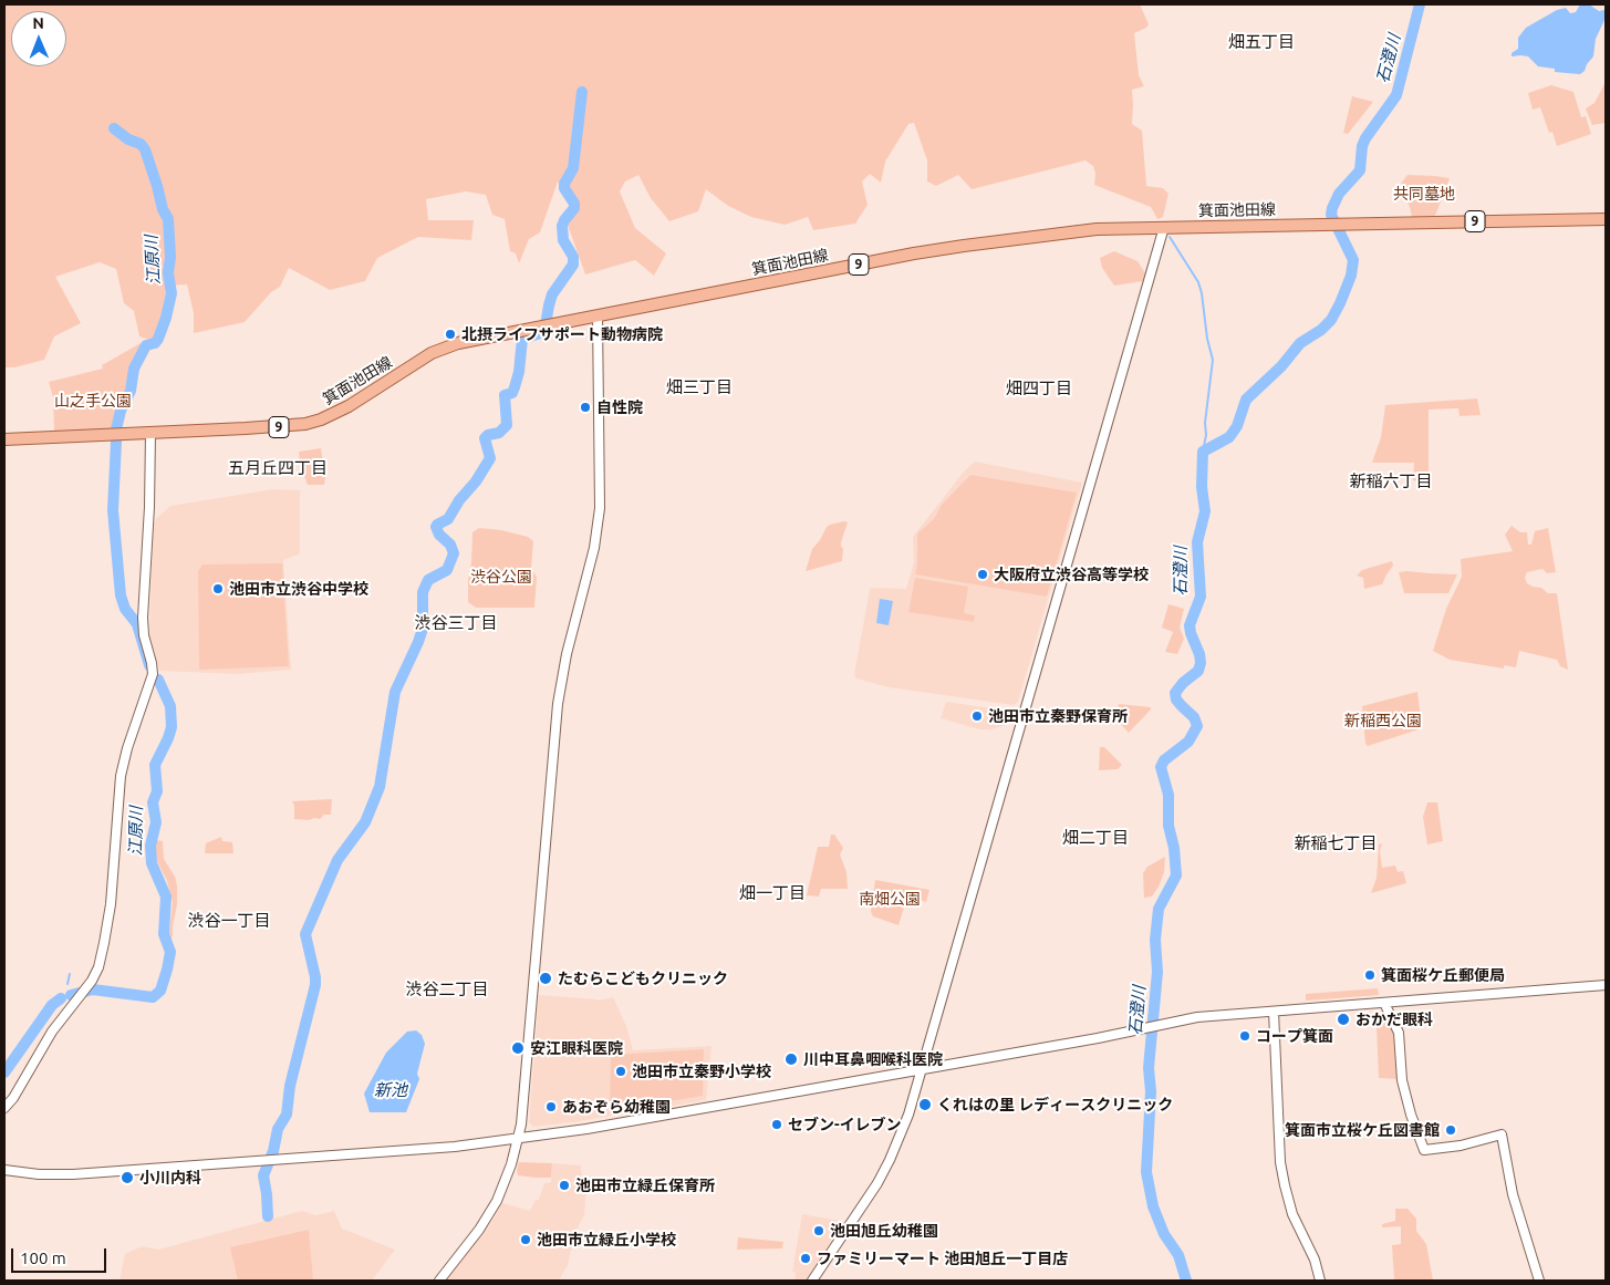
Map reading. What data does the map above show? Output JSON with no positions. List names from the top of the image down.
{
  "streets": {
    "main road": ["箕面池田線", "9"]
  },
  "districts": [
    "畑五丁目",
    "畑三丁目",
    "畑四丁目",
    "五月丘四丁目",
    "新稲六丁目",
    "渋谷三丁目",
    "畑二丁目",
    "新稲七丁目",
    "畑一丁目",
    "渋谷一丁目",
    "渋谷二丁目"
  ],
  "water": ["石澄川", "江原川", "新池"],
  "parks": [
    "共同墓地",
    "山之手公園",
    "渋谷公園",
    "新稲西公園",
    "南畑公園"
  ],
  "places": [
    "北摂ライフサポート動物病院",
    "自性院",
    "大阪府立渋谷高等学校",
    "池田市立渋谷中学校",
    "池田市立秦野保育所",
    "箕面桜ケ丘郵便局",
    "たむらこどもクリニック",
    "おかだ眼科",
    "コープ箕面",
    "安江眼科医院",
    "川中耳鼻咽喉科医院",
    "池田市立秦野小学校",
    "くれはの里 レディースクリニック",
    "あおぞら幼稚園",
    "セブン-イレブン",
    "箕面市立桜ケ丘図書館",
    "小川内科",
    "池田市立緑丘保育所",
    "池田旭丘幼稚園",
    "池田市立緑丘小学校",
    "ファミリーマート 池田旭丘一丁目店"
  ],
  "scale_bar": "100 m",
  "north": "top"
}
